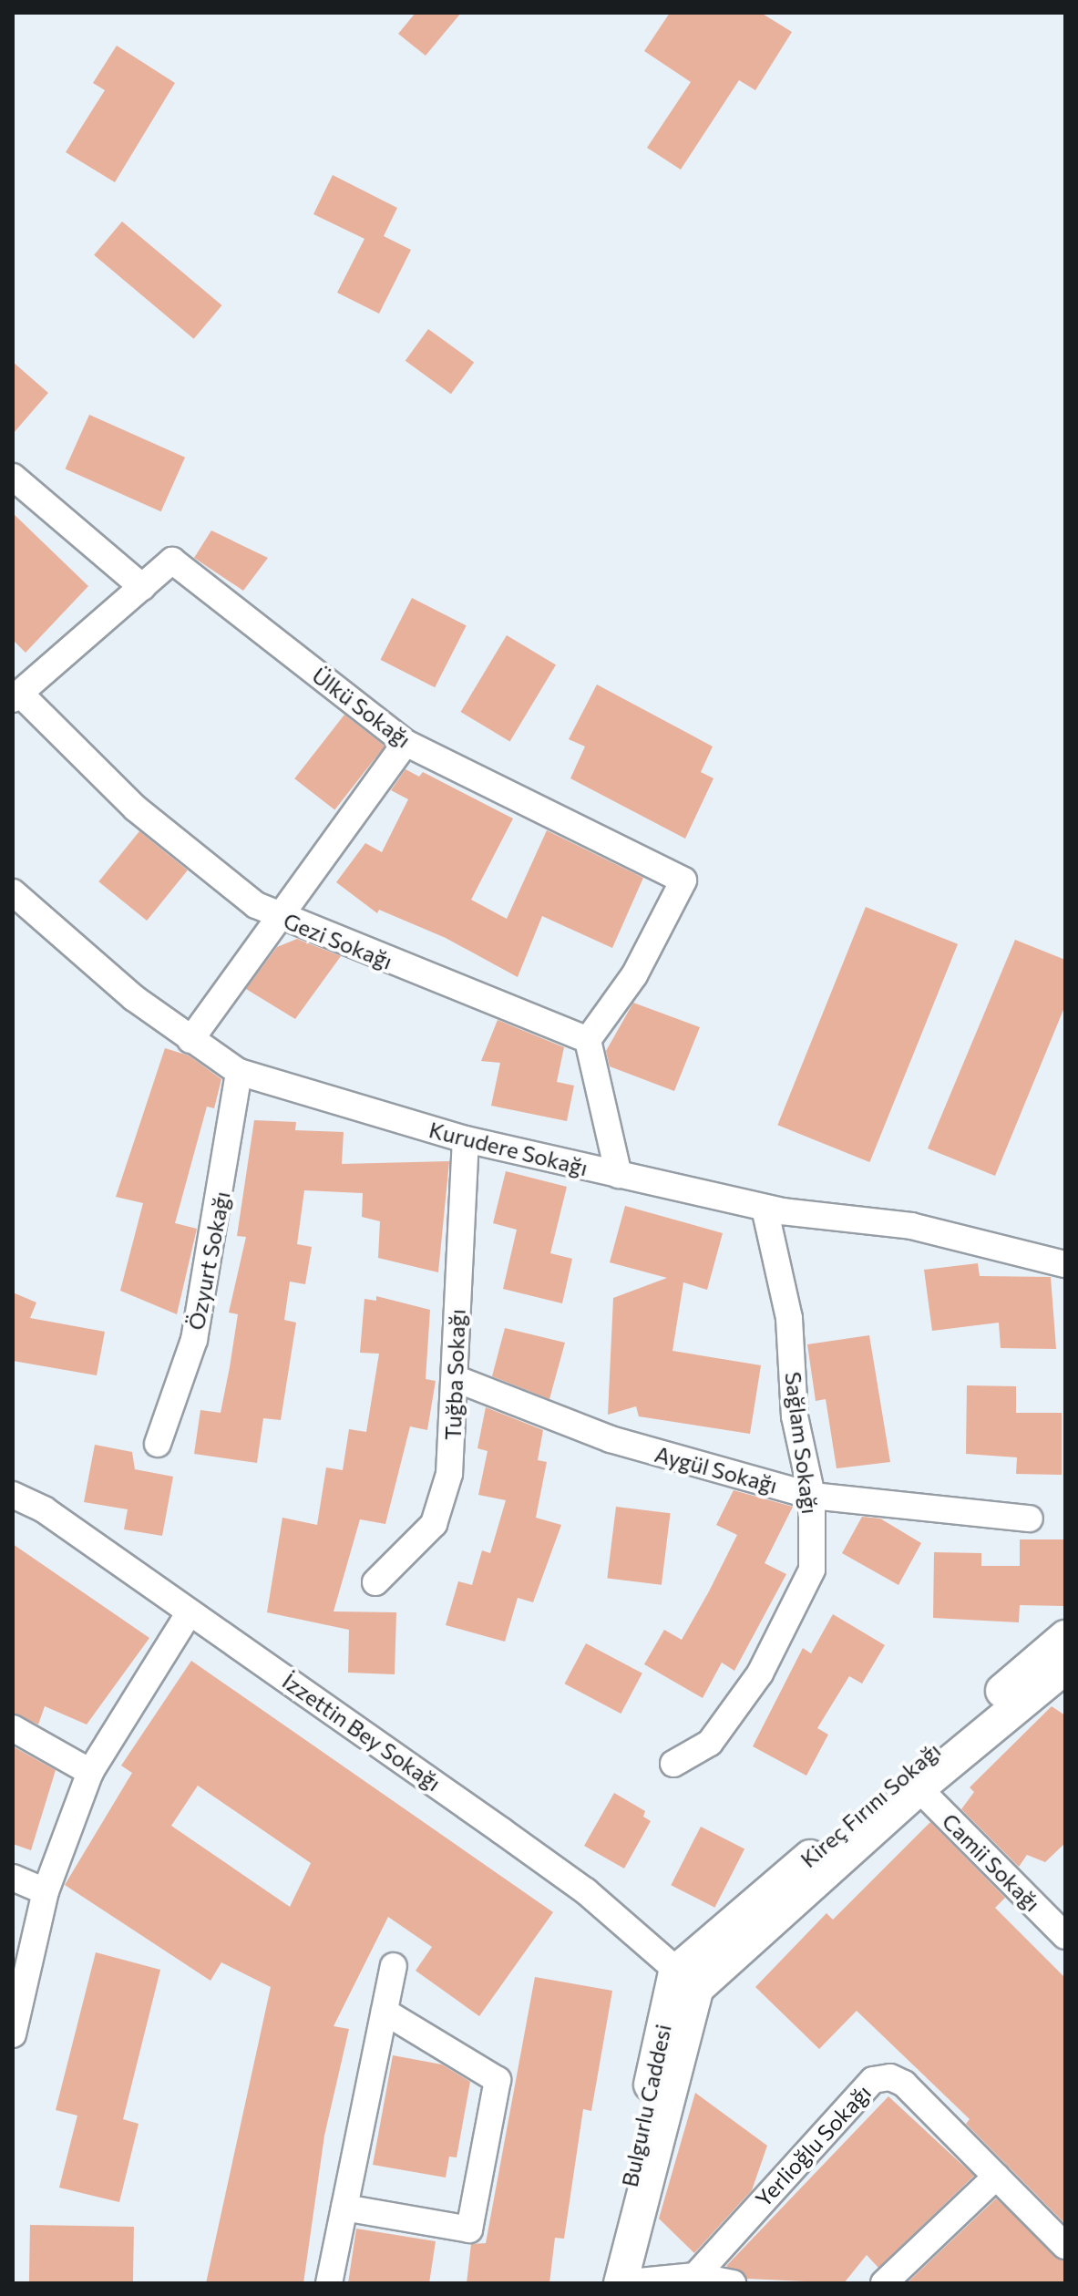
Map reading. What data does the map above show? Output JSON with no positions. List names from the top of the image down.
{
  "streets": {
    "main road": ["Kireç Fırını Sokağı", "Bulgurlu Caddesi"],
    "street": [
      "Ülkü Sokağı",
      "Gezi Sokağı",
      "Kurudere Sokağı",
      "Özyurt Sokağı",
      "Tuğba Sokağı",
      "Sağlam Sokağı",
      "Aygül Sokağı",
      "İzzettin Bey Sokağı",
      "Camii Sokağı",
      "Yerlioğlu Sokağı"
    ]
  },
  "crossings": [
    ["Ülkü Sokağı", "Gezi Sokağı"],
    ["Kurudere Sokağı", "Özyurt Sokağı"],
    ["Kurudere Sokağı", "Tuğba Sokağı"],
    ["Kurudere Sokağı", "Sağlam Sokağı"],
    ["Tuğba Sokağı", "Aygül Sokağı"],
    ["Sağlam Sokağı", "Aygül Sokağı"],
    ["İzzettin Bey Sokağı", "Kireç Fırını Sokağı"],
    ["İzzettin Bey Sokağı", "Bulgurlu Caddesi"],
    ["Kireç Fırını Sokağı", "Camii Sokağı"],
    ["Kireç Fırını Sokağı", "Bulgurlu Caddesi"]
  ]
}
